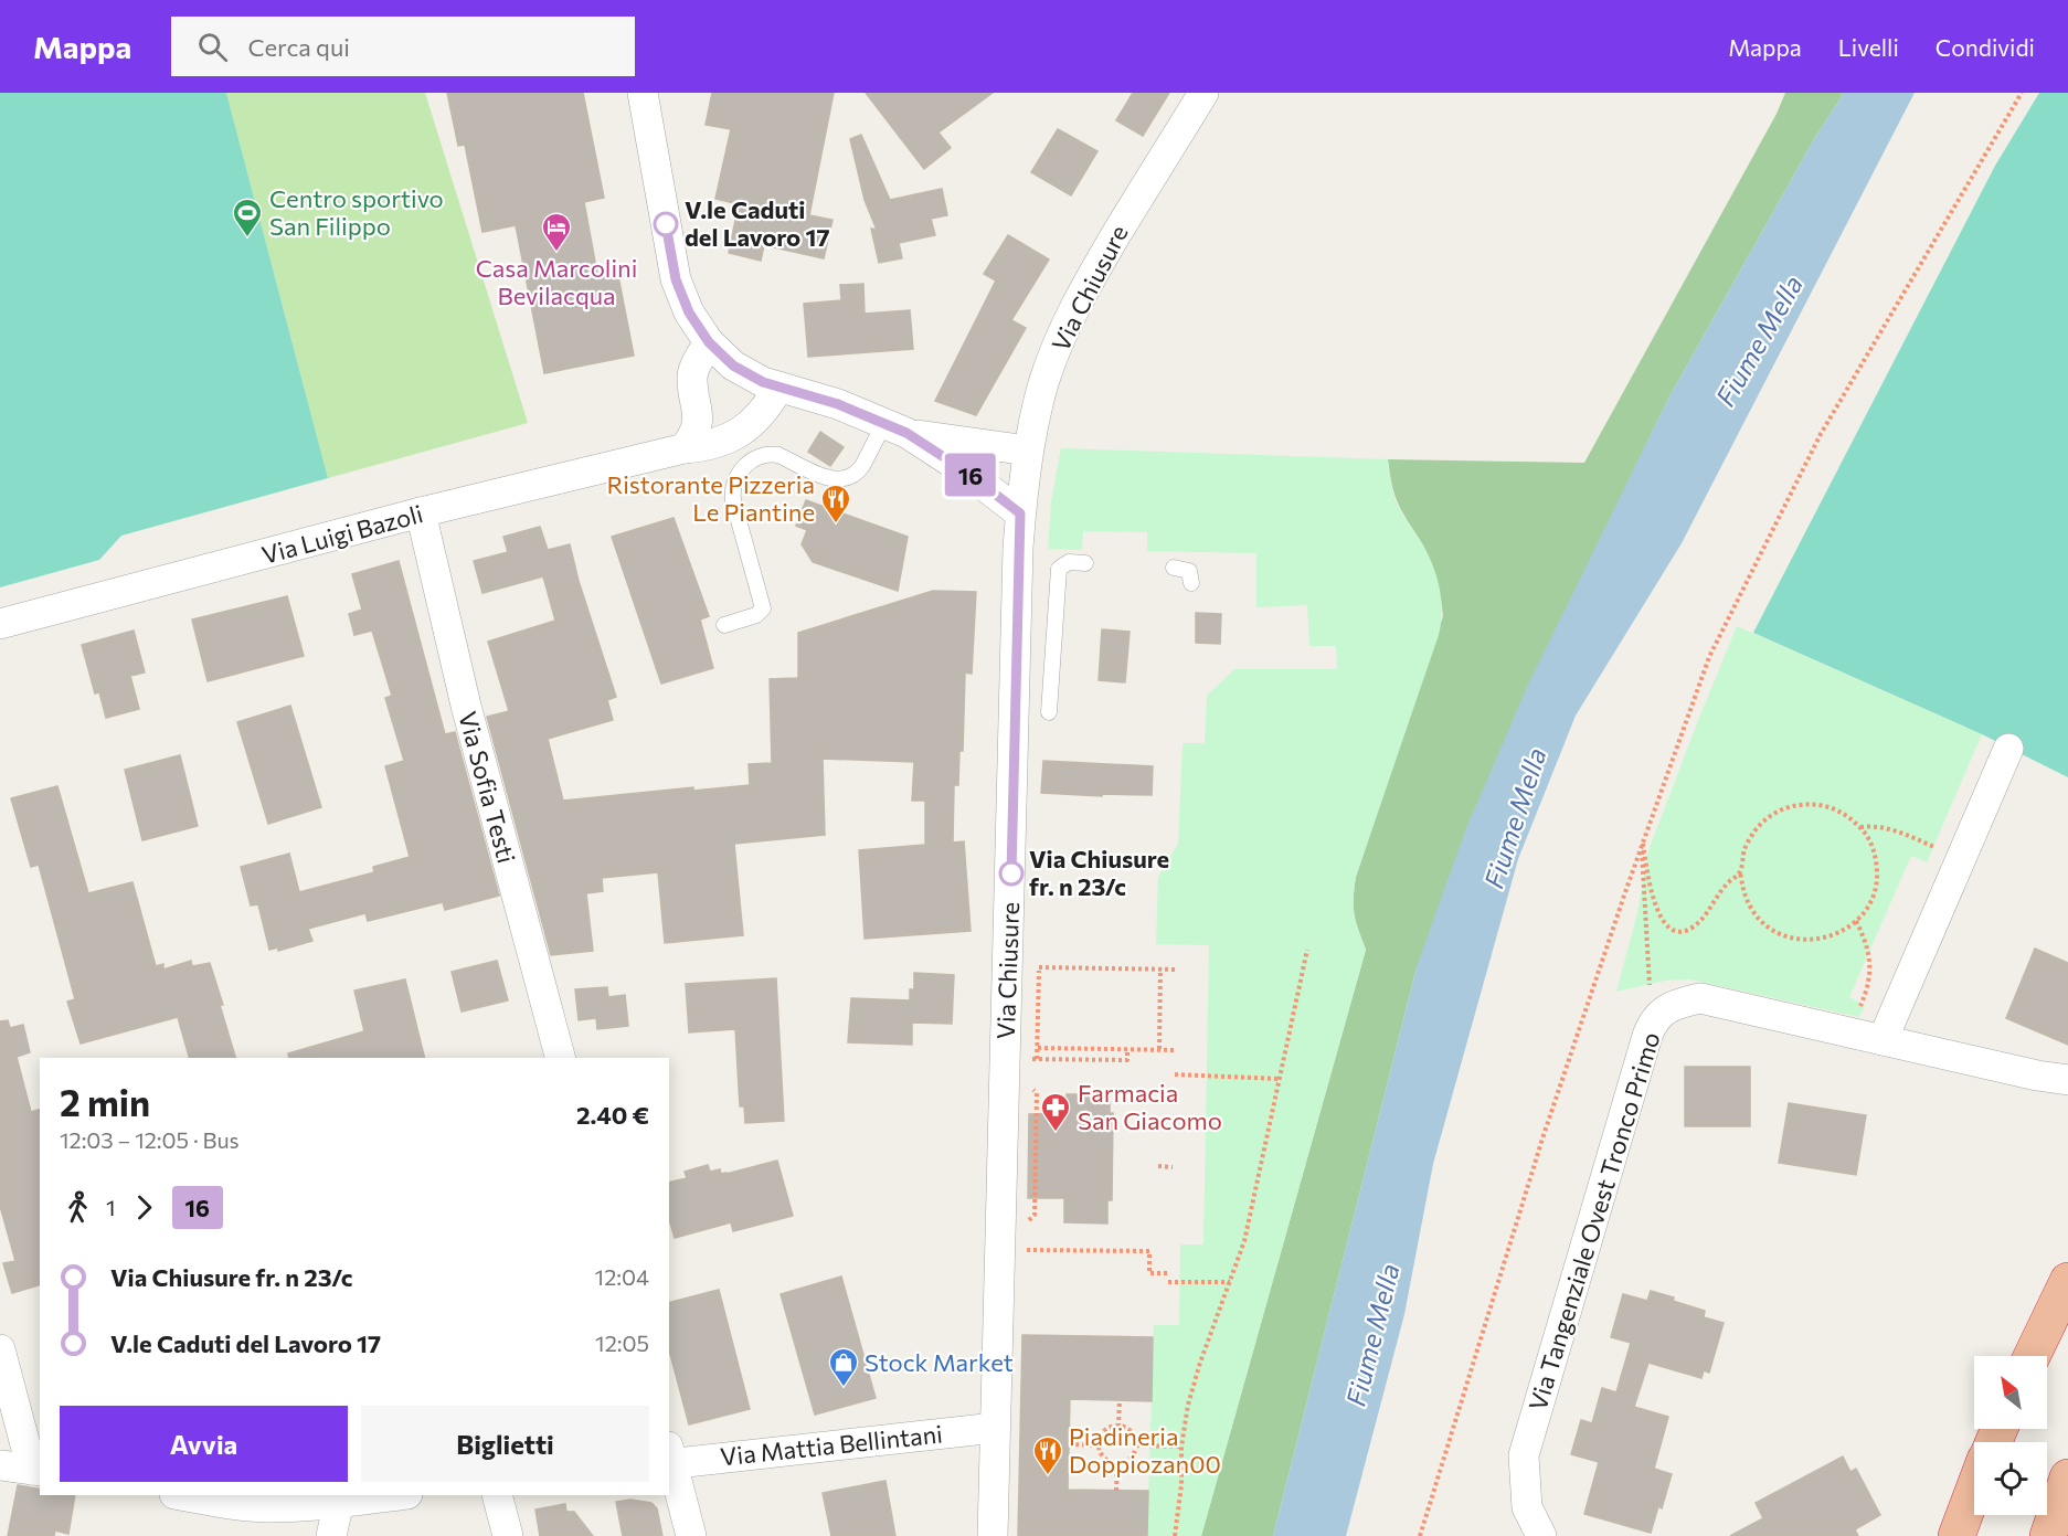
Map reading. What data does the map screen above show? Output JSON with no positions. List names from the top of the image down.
{
  "streets": {
    "street": [
      "Via Chiusure",
      "Via Luigi Bazoli",
      "Via Sofia Testi",
      "Via Tangenziale Ovest Tronco Primo",
      "Via Mattia Bellintani"
    ]
  },
  "crossings": [
    ["Via Chiusure", "Via Mattia Bellintani"],
    ["Via Luigi Bazoli", "Via Sofia Testi"]
  ],
  "water": ["Fiume Mella"],
  "places": {
    "other": ["V.le Caduti del Lavoro 17", "Via Chiusure fr. n 23/c"],
    "sports": ["Centro sportivo San Filippo"],
    "hotel": ["Casa Marcolini Bevilacqua"],
    "restaurant": ["Ristorante Pizzeria Le Piantine", "Piadineria Doppiozan00"],
    "pharmacy": ["Farmacia San Giacomo"],
    "shop": ["Stock Market"]
  },
  "lines": ["bus line 16"],
  "north": "top left",
  "page": {
    "header": "Mappa",
    "search": "Cerca qui",
    "nav": ["Mappa", "Livelli", "Condividi"],
    "on_map": "16",
    "heading": ["2 min", "12:03 – 12:05 · Bus", "2.40 €"],
    "legs": ["1", "16"],
    "list": [
      {
        "name": "Via Chiusure fr. n 23/c",
        "value": "12:04"
      },
      {
        "name": "V.le Caduti del Lavoro 17",
        "value": "12:05"
      }
    ],
    "buttons": ["Avvia", "Biglietti"]
  }
}
